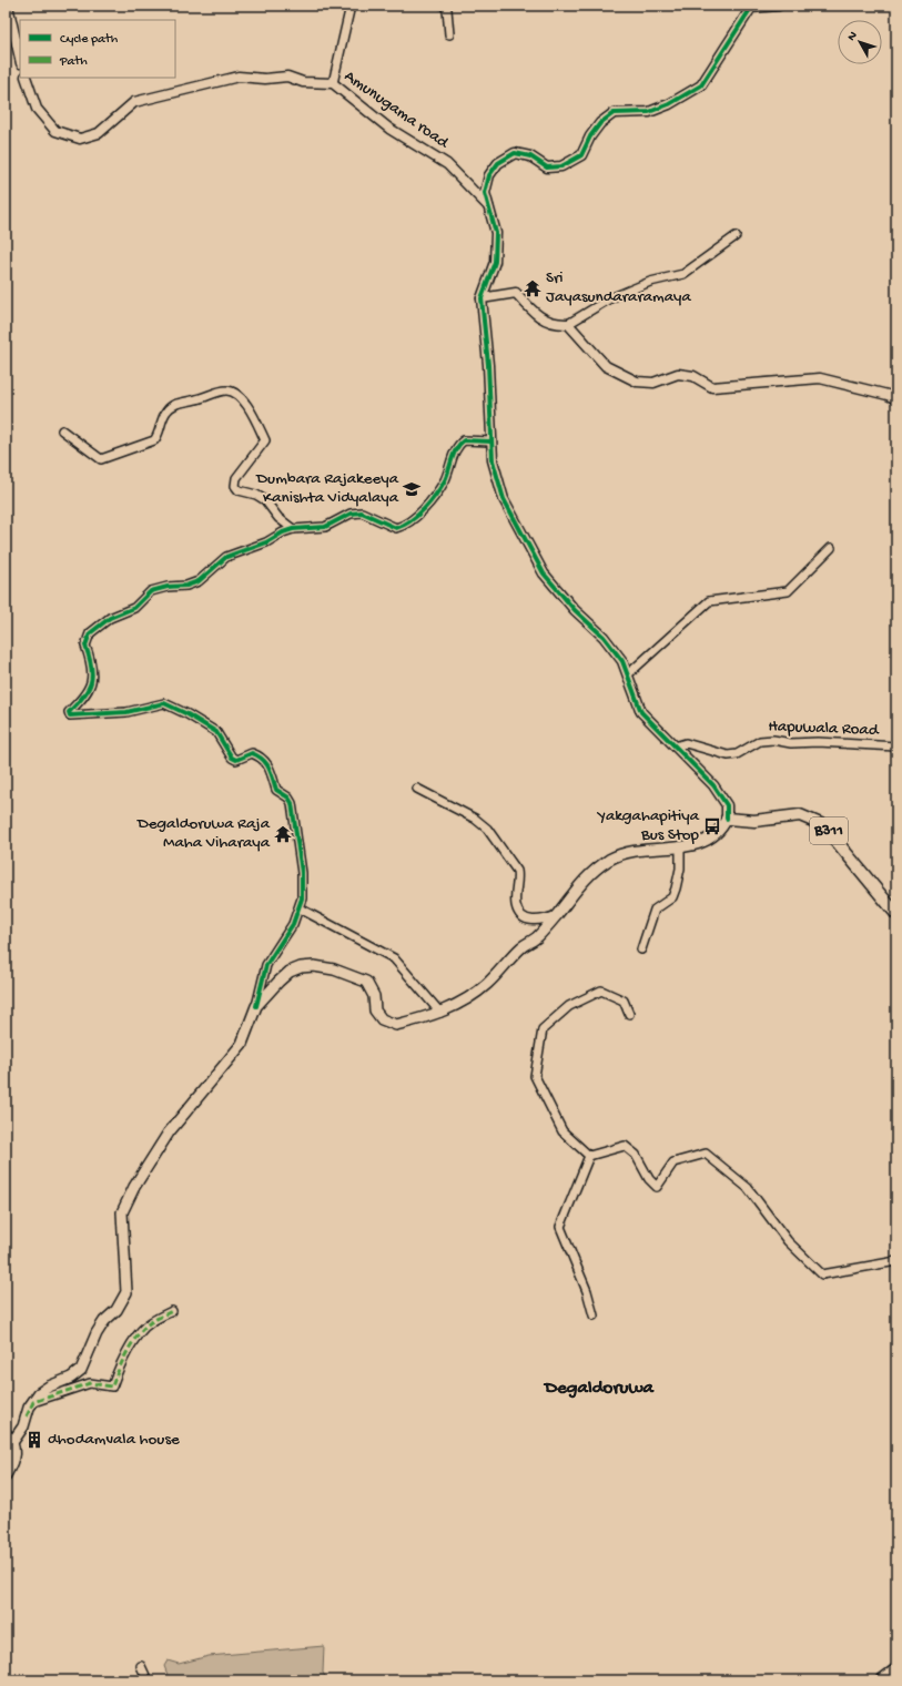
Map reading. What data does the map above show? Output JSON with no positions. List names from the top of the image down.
{
  "streets": {
    "main road": ["B311"],
    "street": ["Amunugama road", "Hapuwala Road"]
  },
  "districts": ["Degaldoruwa"],
  "places": {
    "temple": ["Sri Jayasundararamaya", "Degaldoruwa Raja Maha Viharaya"],
    "school or university": ["Dumbara Rajakeeya Kanishta Vidyalaya"],
    "bus stop": ["Yakgahapitiya Bus Stop"],
    "building": ["dhodamvala house"]
  },
  "legend": ["Cycle path", "Path"],
  "north": "top left"
}
